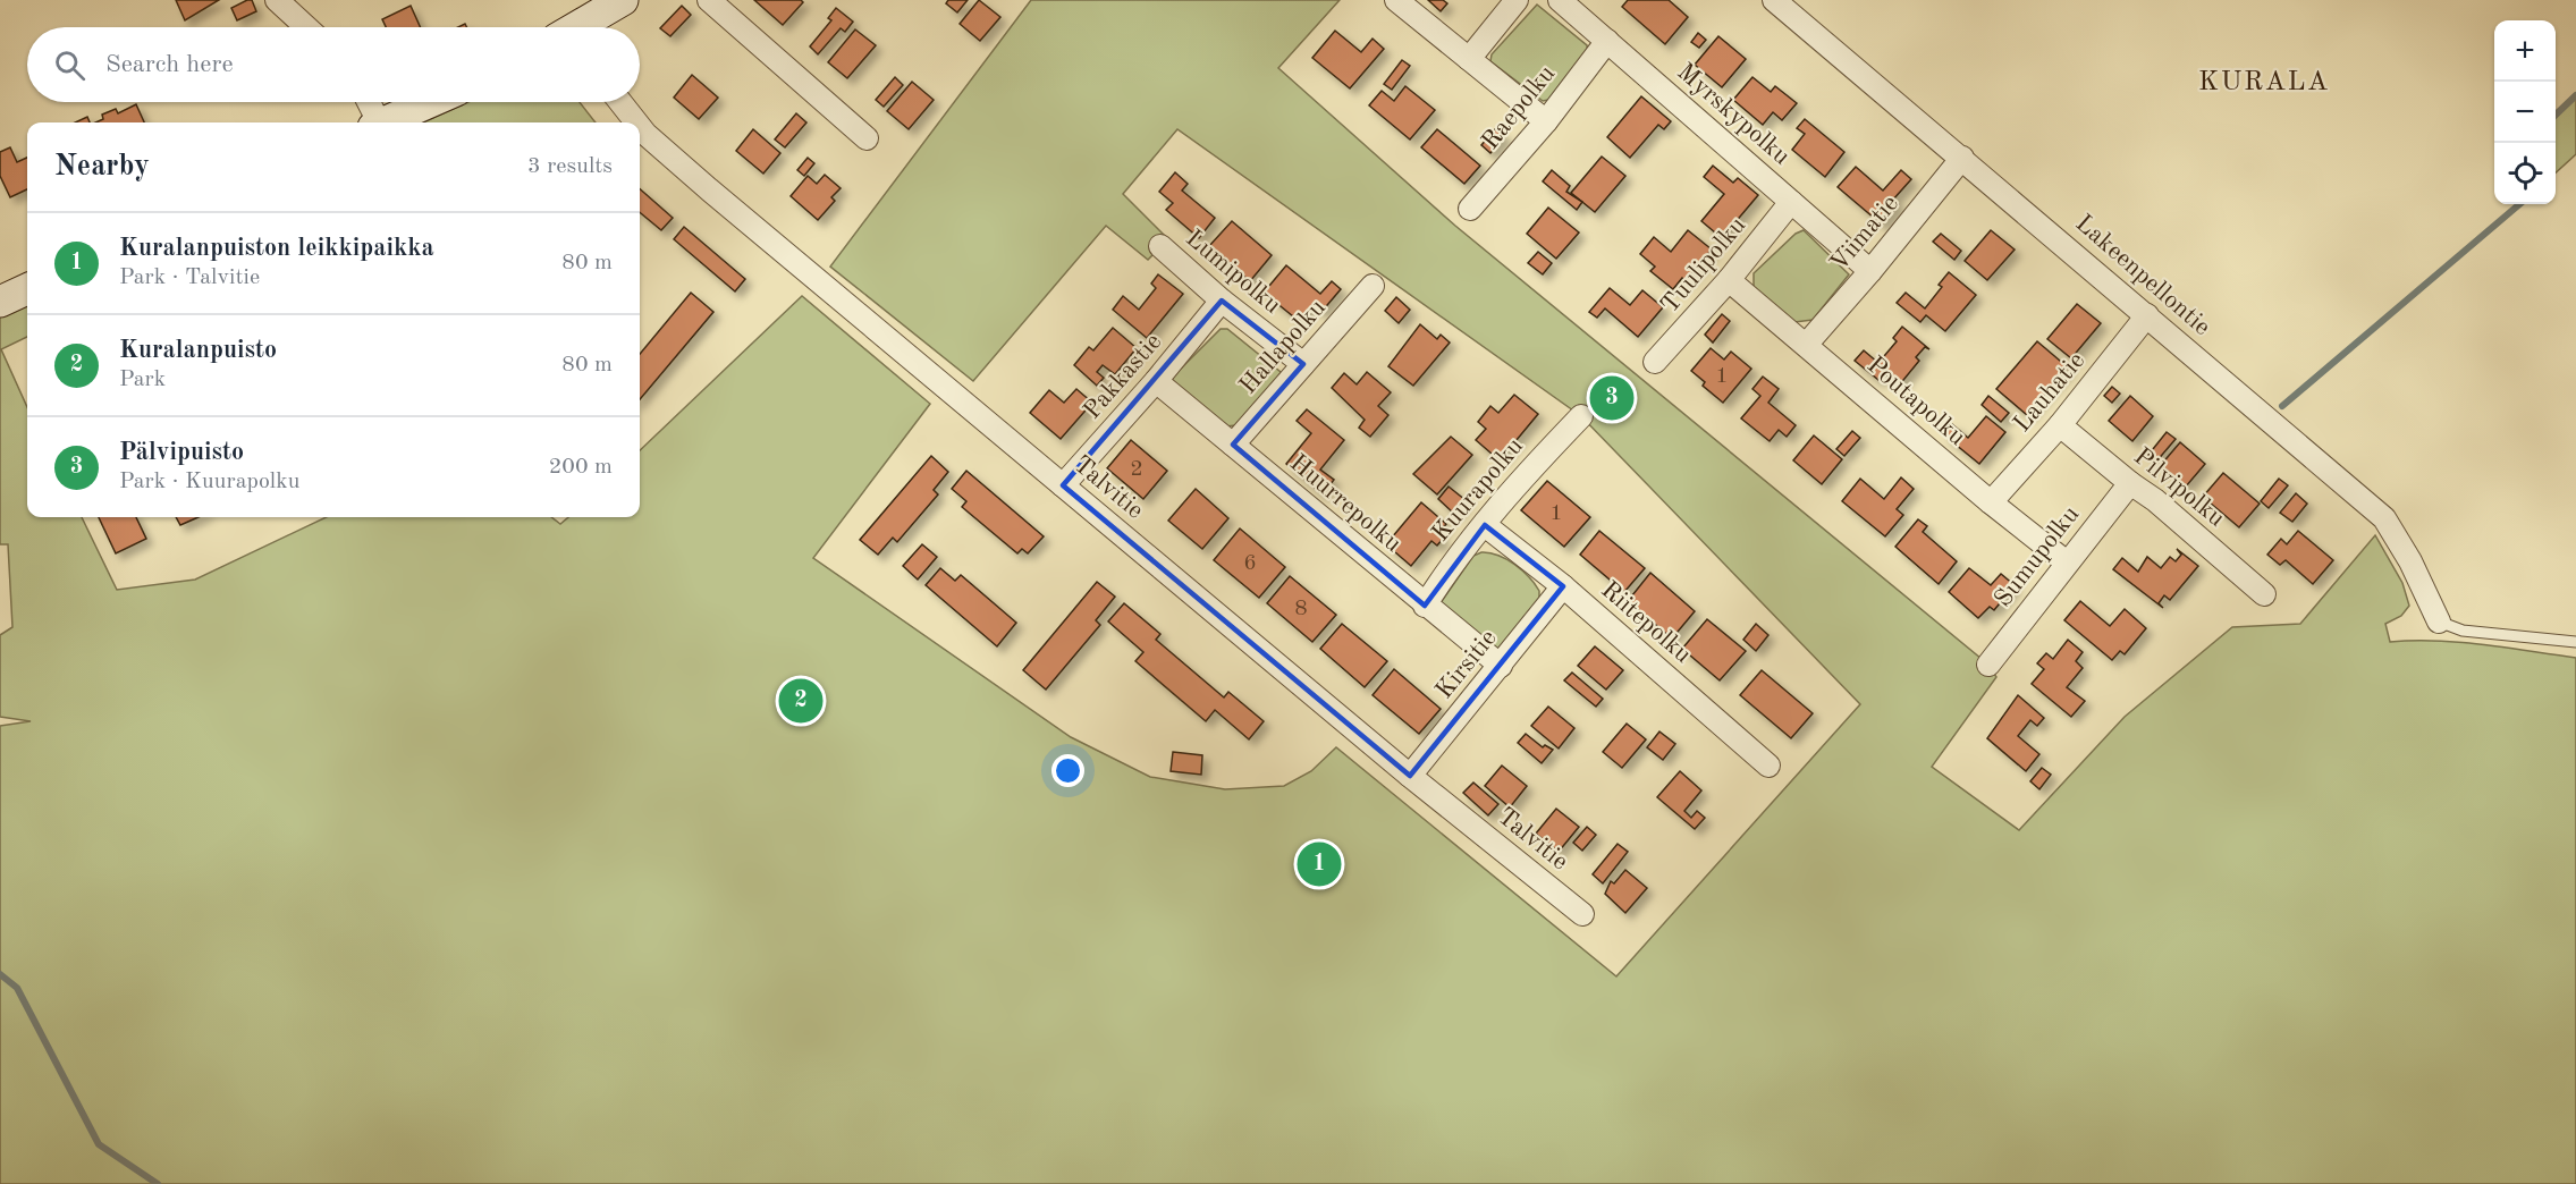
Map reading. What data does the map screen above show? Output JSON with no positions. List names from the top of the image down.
{
  "streets": {
    "street": [
      "Raepolku",
      "Myrskypolku",
      "Viimatie",
      "Tuulipolku",
      "Lumipolku",
      "Lakeenpellontie",
      "Hallapolku",
      "Pakkastie",
      "Lauhatie",
      "Poutapolku",
      "Talvitie",
      "Pilvipolku",
      "Kuurapolku",
      "Huurrepolku",
      "Sumupolku",
      "Riitepolku",
      "Kirsitie"
    ]
  },
  "crossings": [
    ["Raepolku", "Myrskypolku"],
    ["Myrskypolku", "Viimatie"],
    ["Myrskypolku", "Tuulipolku"],
    ["Viimatie", "Lakeenpellontie"],
    ["Viimatie", "Poutapolku"],
    ["Tuulipolku", "Poutapolku"],
    ["Lumipolku", "Hallapolku"],
    ["Lumipolku", "Pakkastie"],
    ["Lakeenpellontie", "Lauhatie"],
    ["Hallapolku", "Huurrepolku"],
    ["Pakkastie", "Talvitie"],
    ["Pakkastie", "Huurrepolku"],
    ["Lauhatie", "Poutapolku"],
    ["Lauhatie", "Pilvipolku"],
    ["Poutapolku", "Sumupolku"],
    ["Talvitie", "Kirsitie"],
    ["Pilvipolku", "Sumupolku"],
    ["Kuurapolku", "Huurrepolku"],
    ["Kuurapolku", "Riitepolku"],
    ["Huurrepolku", "Kirsitie"],
    ["Riitepolku", "Kirsitie"]
  ],
  "districts": ["KURALA"],
  "house_numbers": [
    "1",
    "2",
    "1",
    "6",
    "8"
  ],
  "page": {
    "map_buttons": ["+", "−"],
    "search": "Search here",
    "heading": ["Nearby", "3 results"],
    "list": [
      {
        "mark": "1",
        "name": "Kuralanpuiston leikkipaikka",
        "note": "Park · Talvitie",
        "value": "80 m"
      },
      {
        "mark": "2",
        "name": "Kuralanpuisto",
        "note": "Park",
        "value": "80 m"
      },
      {
        "mark": "3",
        "name": "Pälvipuisto",
        "note": "Park · Kuurapolku",
        "value": "200 m"
      }
    ],
    "pins": ["3", "2", "1"]
  }
}
